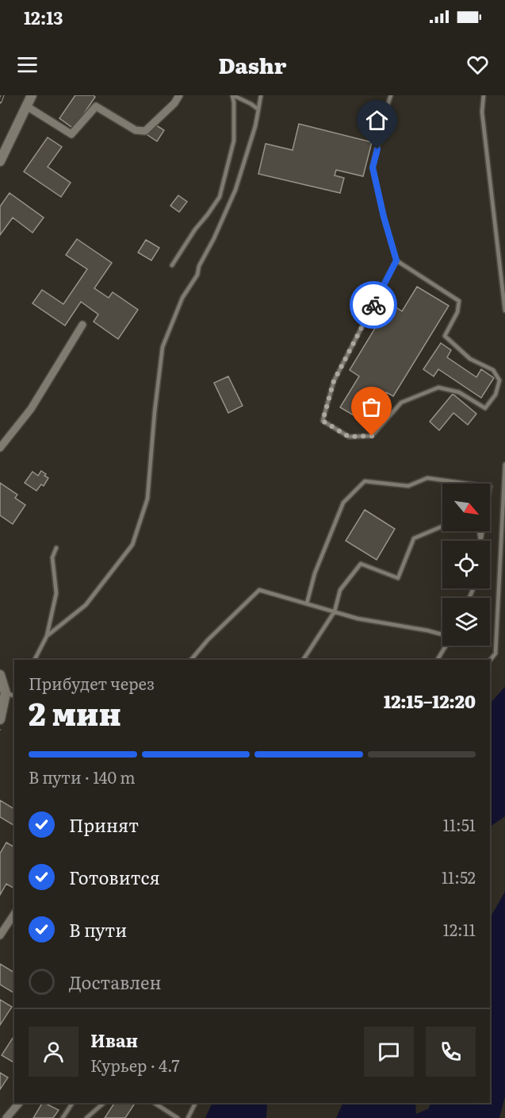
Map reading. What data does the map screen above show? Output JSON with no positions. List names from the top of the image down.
{
  "north": "bottom right",
  "page": {
    "status": "12:13",
    "header": "Dashr",
    "heading": ["2 мин", "Прибудет через", "12:15–12:20"],
    "panel": ["Иван", "Курьер · 4.7"],
    "bar": "В пути · 140 m",
    "list": [
      ["Принят", "11:51"],
      ["Готовится", "11:52"],
      ["В пути", "12:11"],
      "Доставлен"
    ]
  }
}
